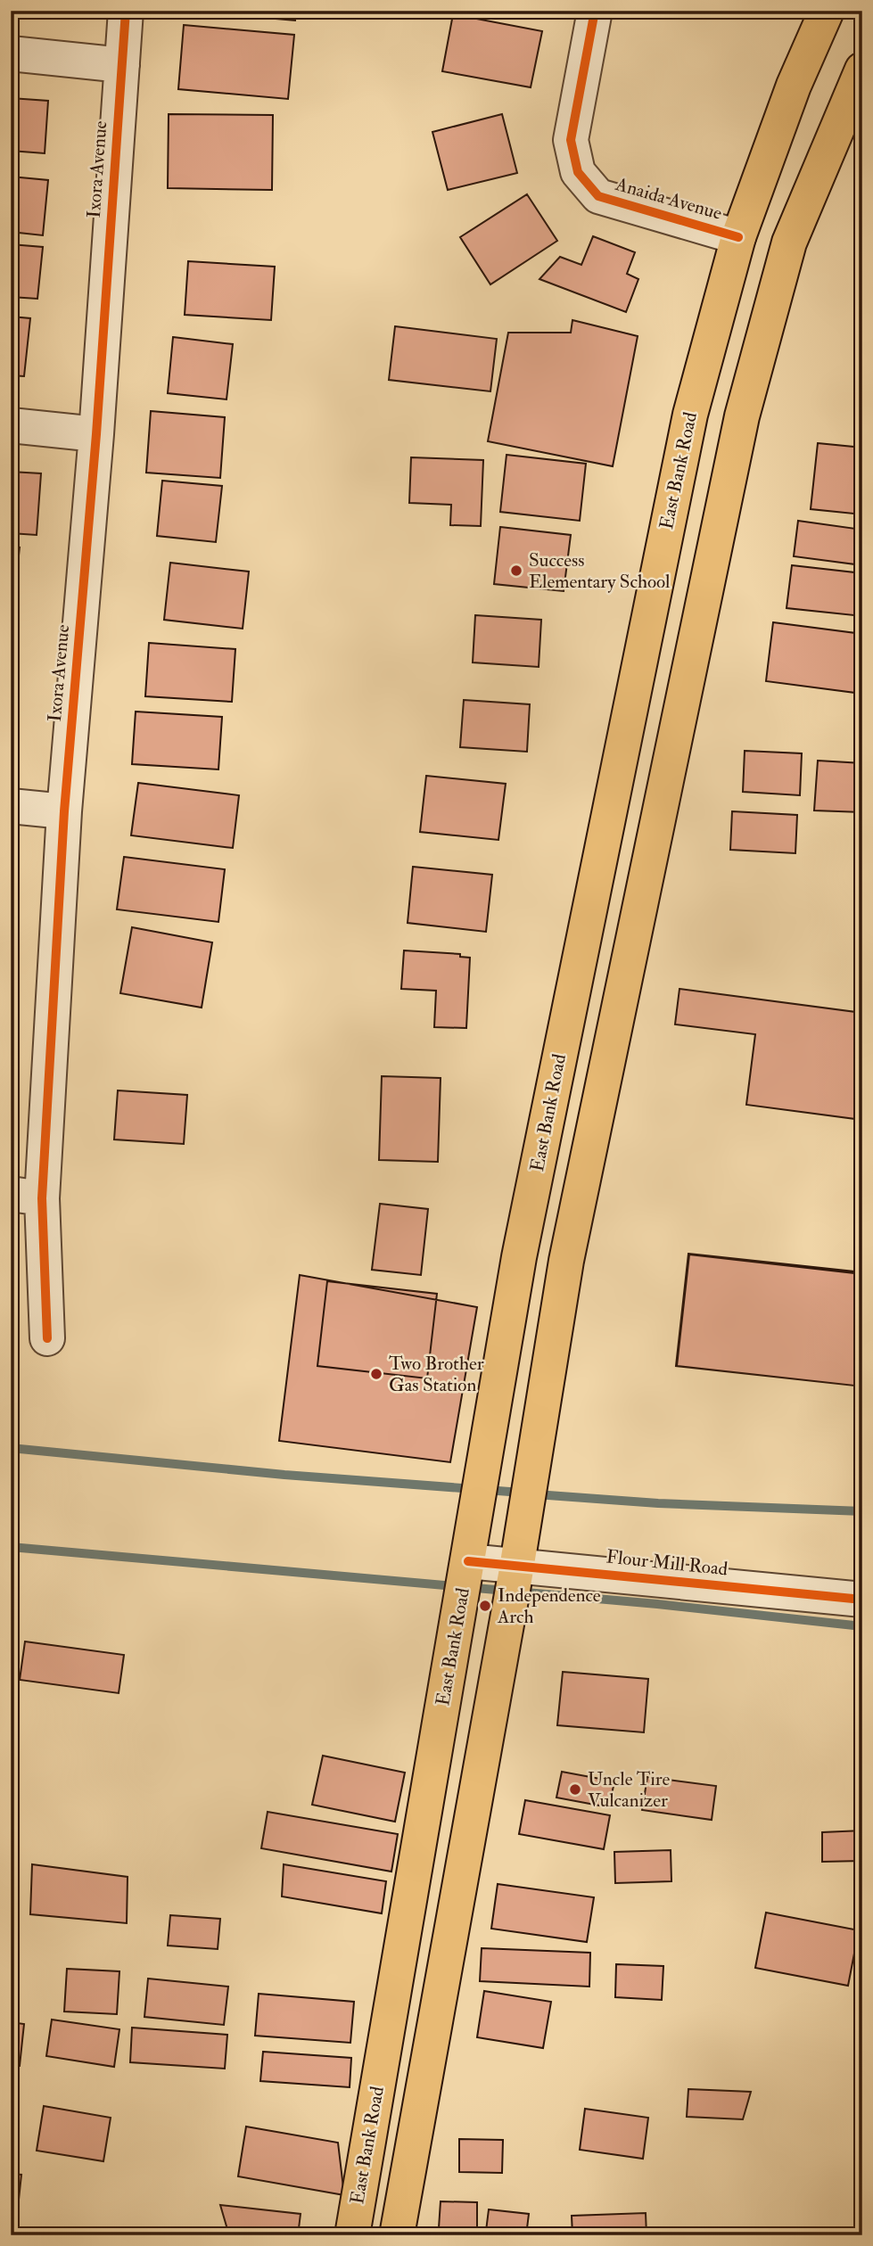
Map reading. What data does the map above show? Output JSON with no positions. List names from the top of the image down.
{
  "streets": {
    "main road": ["East Bank Road"],
    "street": ["Ixora Avenue", "Anaida Avenue", "Flour Mill Road"]
  },
  "crossings": [
    ["Anaida Avenue", "East Bank Road"],
    ["East Bank Road", "Flour Mill Road"]
  ],
  "places": [
    "Success Elementary School",
    "Two Brother Gas Station",
    "Independence Arch",
    "Uncle Tire Vulcanizer"
  ]
}
